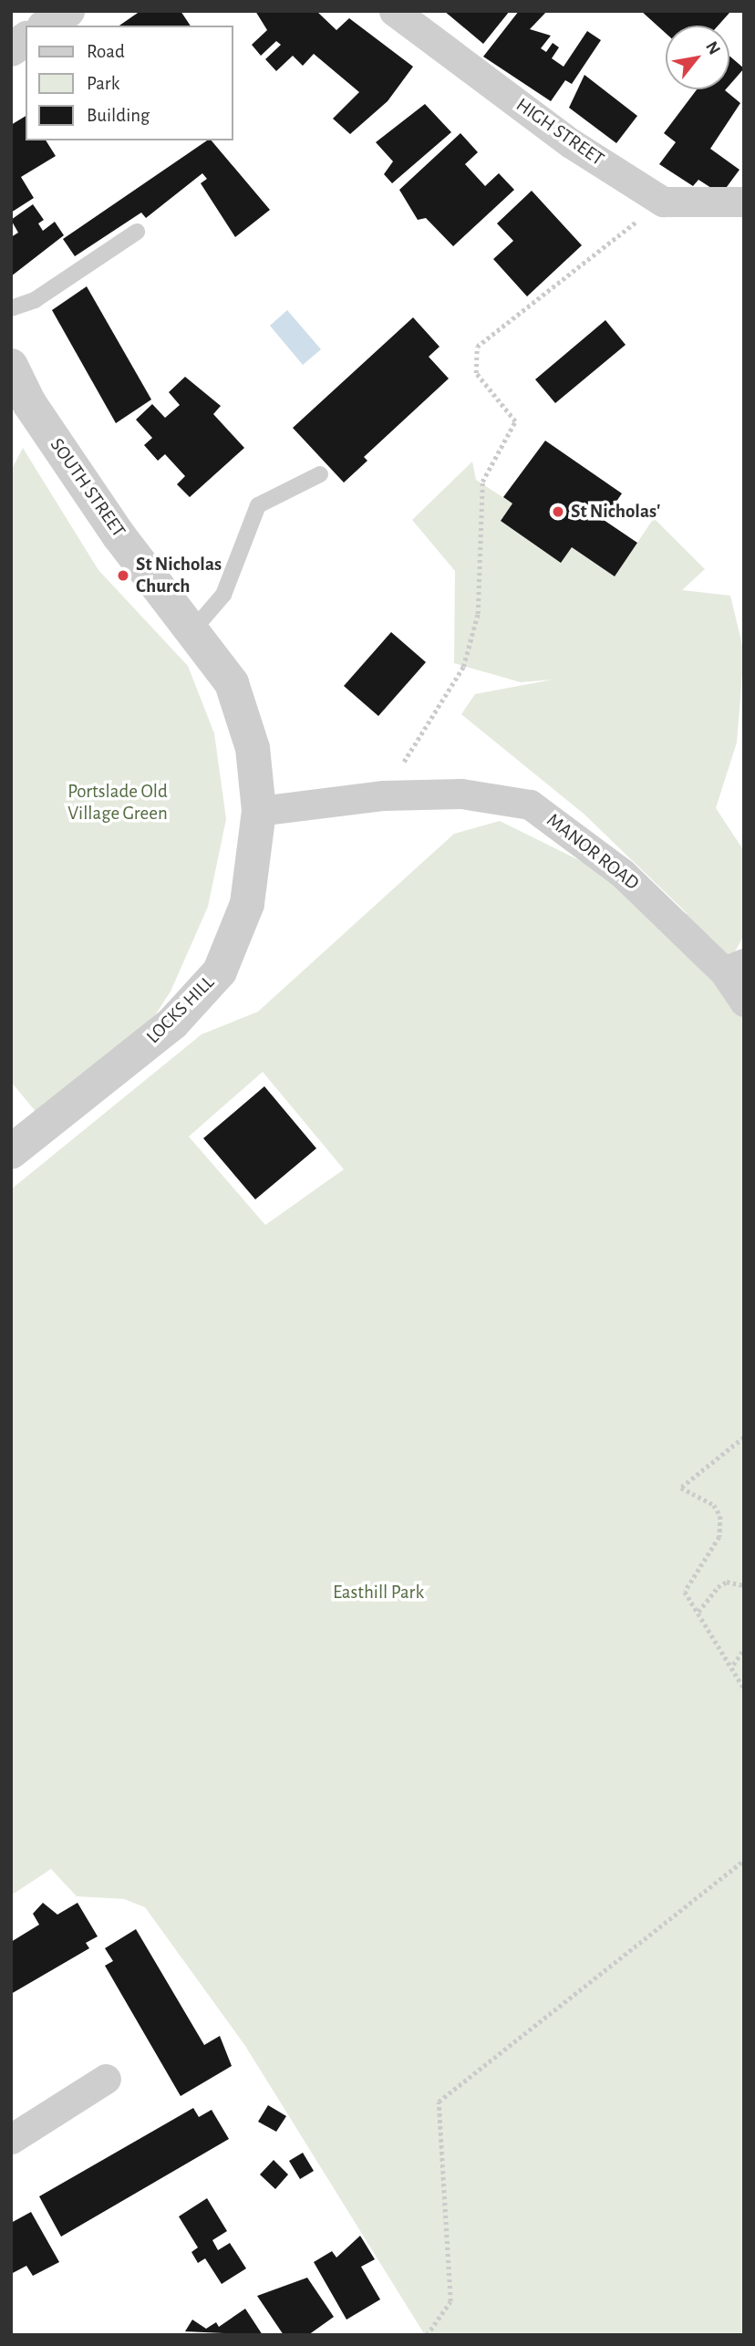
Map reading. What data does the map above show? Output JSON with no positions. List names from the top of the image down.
{
  "streets": {
    "street": [
      "HIGH STREET",
      "SOUTH STREET",
      "MANOR ROAD",
      "LOCKS HILL"
    ]
  },
  "crossings": [
    ["SOUTH STREET", "MANOR ROAD"],
    ["SOUTH STREET", "LOCKS HILL"],
    ["MANOR ROAD", "LOCKS HILL"]
  ],
  "parks": ["Portslade Old Village Green", "Easthill Park"],
  "places": ["St Nicholas'", "St Nicholas Church"],
  "legend": ["Road", "Park", "Building"],
  "north": "top right"
}
